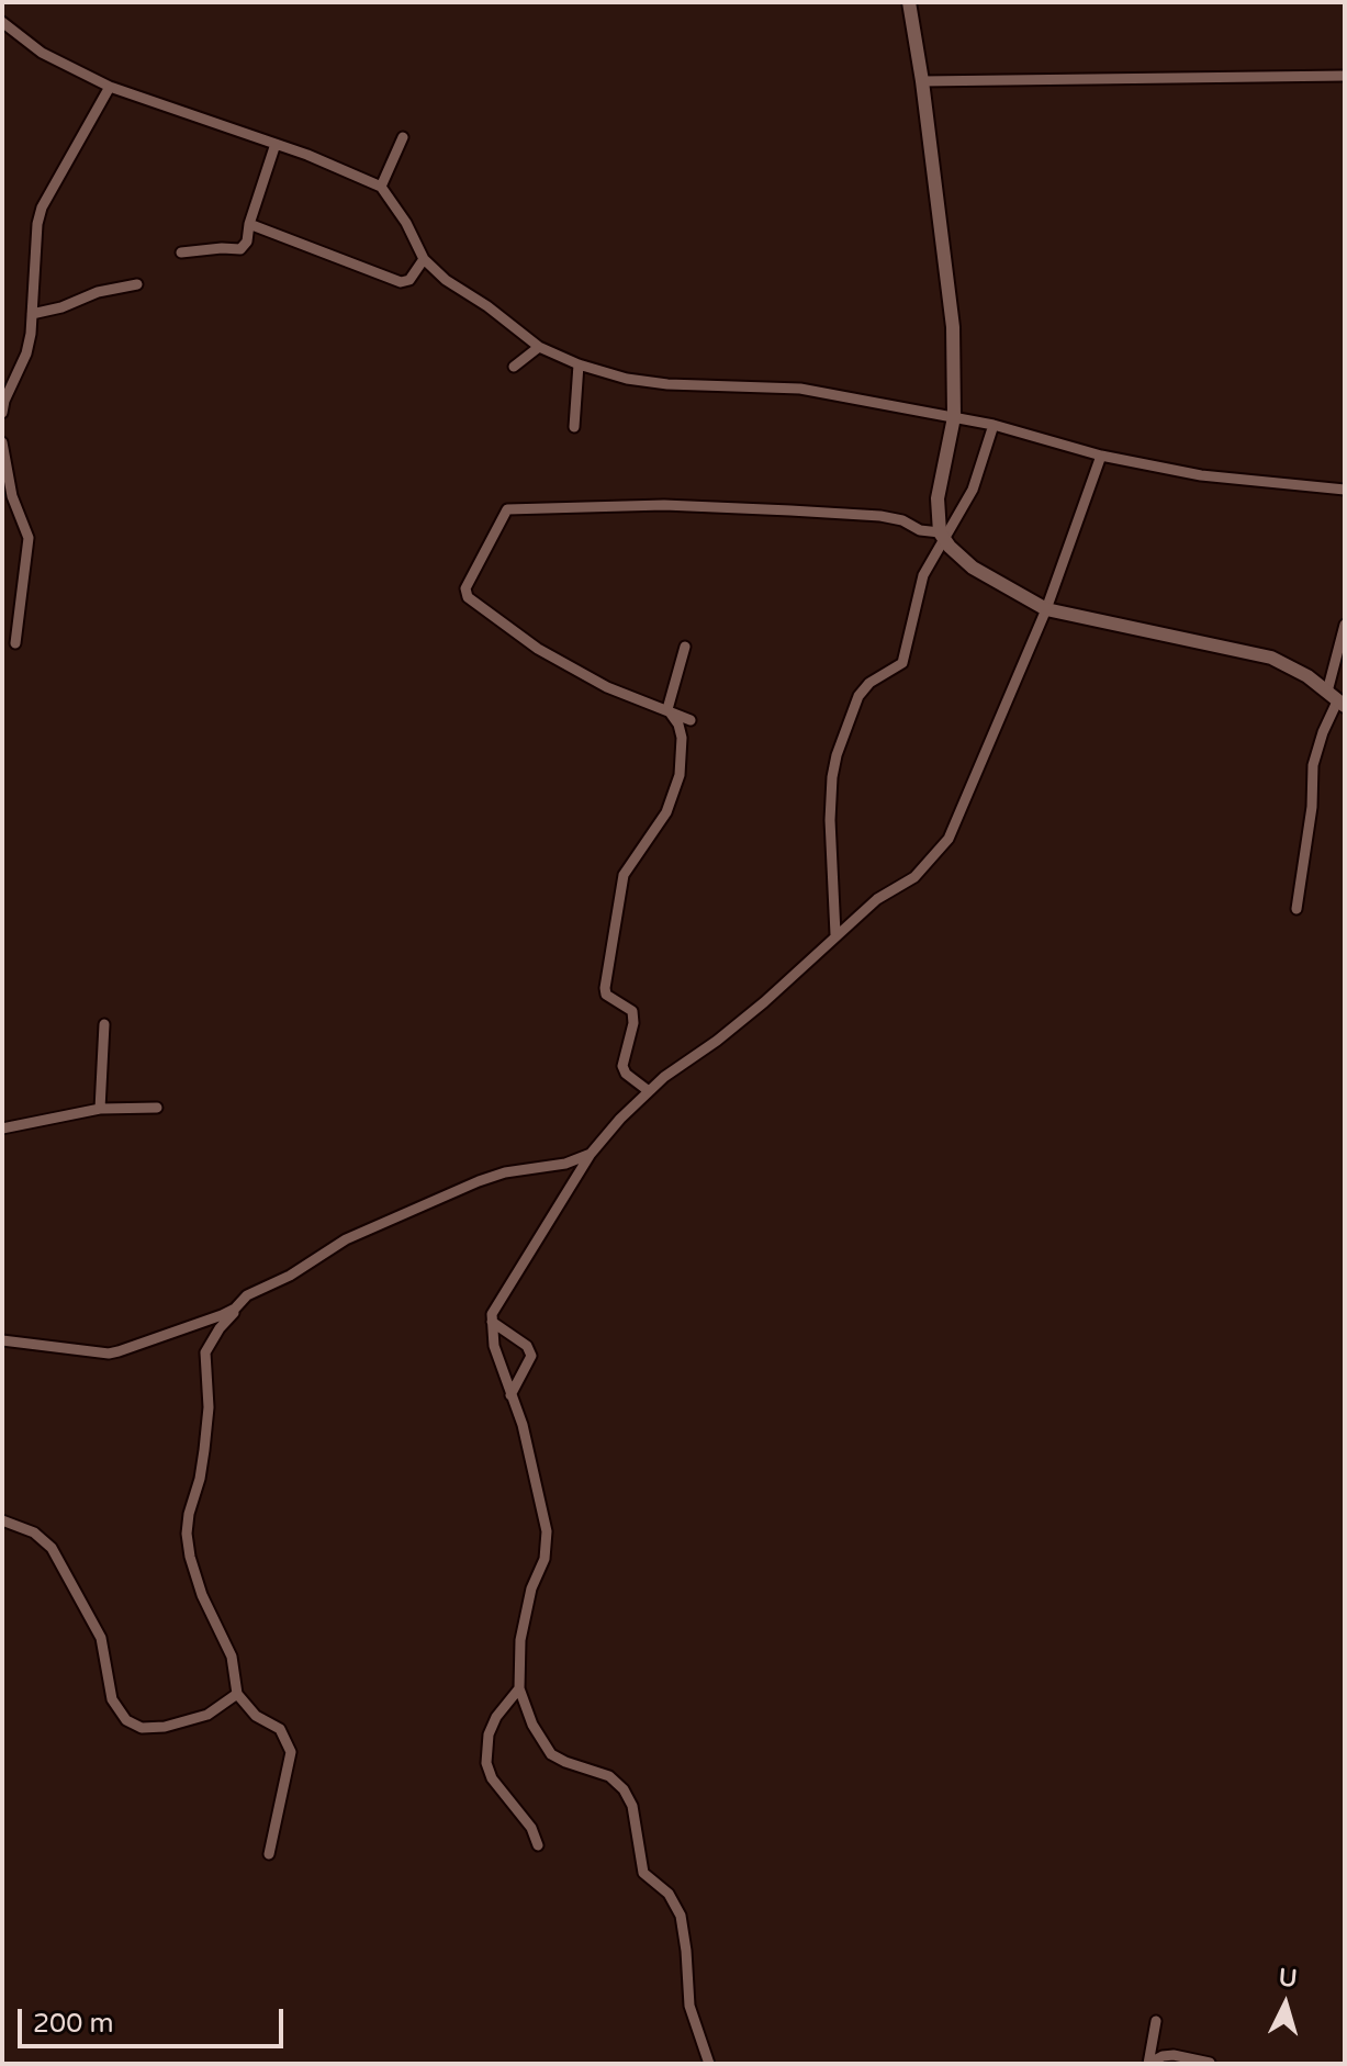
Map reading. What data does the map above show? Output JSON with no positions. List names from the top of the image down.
{
  "scale_bar": "200 m",
  "north": "top"
}
